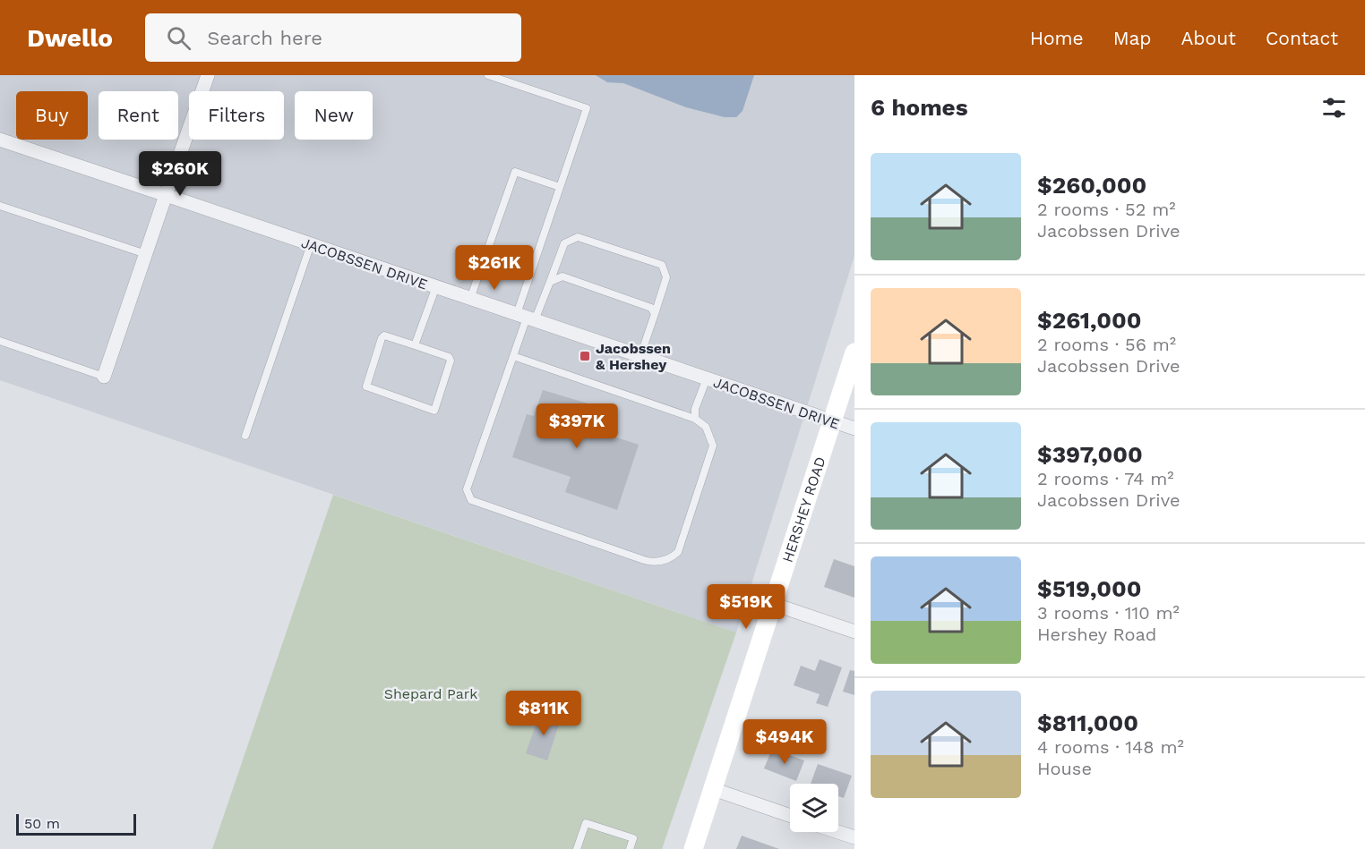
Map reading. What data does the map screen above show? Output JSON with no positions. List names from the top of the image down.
{
  "streets": {
    "main road": ["HERSHEY ROAD"],
    "street": ["JACOBSSEN DRIVE"]
  },
  "crossings": [
    ["JACOBSSEN DRIVE", "HERSHEY ROAD"]
  ],
  "parks": ["Shepard Park"],
  "places": {
    "transit": ["Jacobssen & Hershey"]
  },
  "scale_bar": "50 m",
  "page": {
    "header": "Dwello",
    "search": "Search here",
    "nav": [
      "Home",
      "Map",
      "About",
      "Contact"
    ],
    "heading": "6 homes",
    "chip": [
      "Buy",
      "Rent",
      "Filters",
      "New"
    ],
    "list": [
      {
        "name": "$260,000",
        "note": "2 rooms · 52 m² · Jacobssen Drive"
      },
      {
        "name": "$261,000",
        "note": "2 rooms · 56 m² · Jacobssen Drive"
      },
      {
        "name": "$397,000",
        "note": "2 rooms · 74 m² · Jacobssen Drive"
      },
      {
        "name": "$519,000",
        "note": "3 rooms · 110 m² · Hershey Road"
      },
      {
        "name": "$811,000",
        "note": "4 rooms · 148 m² · House"
      }
    ],
    "price": [
      "$260K",
      "$261K",
      "$397K",
      "$519K",
      "$811K",
      "$494K"
    ],
    "scale": "50 m"
  }
}
